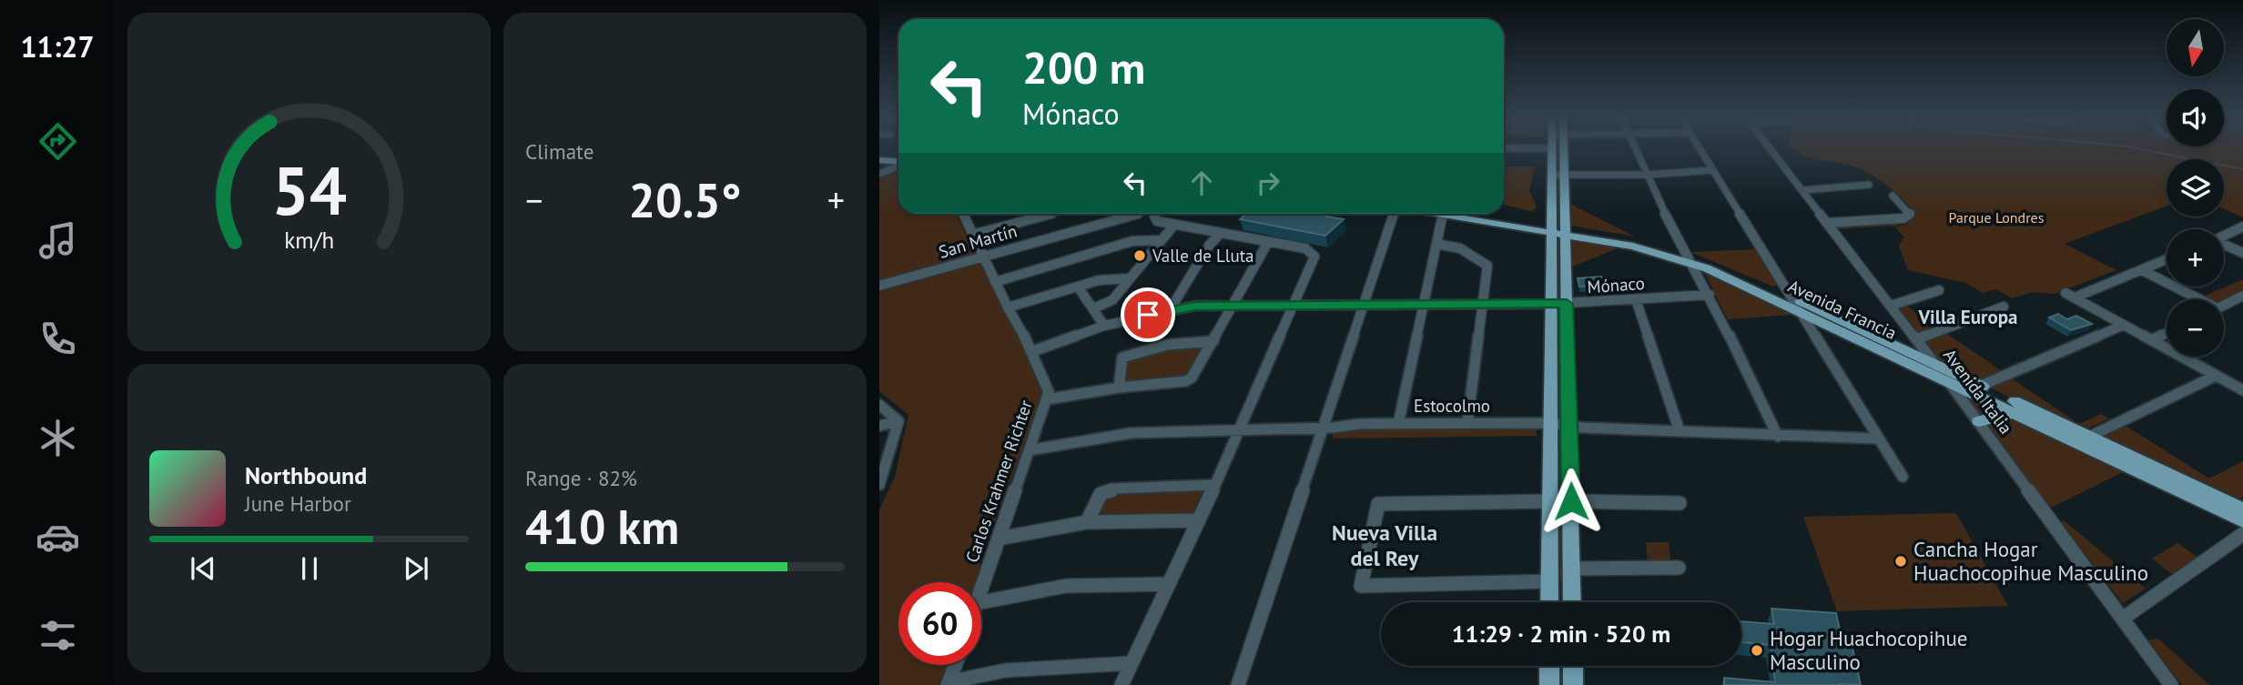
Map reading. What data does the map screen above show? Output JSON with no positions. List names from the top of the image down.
{
  "streets": {
    "main road": ["Avenida Francia"],
    "street": [
      "San Martín",
      "Mónaco",
      "Avenida Italia",
      "Estocolmo",
      "Carlos Krahmer Richter"
    ]
  },
  "crossings": [
    ["San Martín", "Carlos Krahmer Richter"],
    ["Mónaco", "Carlos Krahmer Richter"],
    ["Avenida Francia", "Avenida Italia"],
    ["Estocolmo", "Carlos Krahmer Richter"]
  ],
  "districts": ["Villa Europa", "Nueva Villa del Rey"],
  "parks": ["Parque Londres"],
  "places": ["Valle de Lluta", "Cancha Hogar Huachocopihue Masculino", "Hogar Huachocopihue Masculino"],
  "north": "bottom",
  "page": {
    "tabs": "11:27",
    "tile": [
      "Climate",
      ["Range · 82%", "410 km"]
    ],
    "map_buttons": ["+", "−"],
    "turn": ["200 m", "Mónaco"],
    "heat": ["−", "20.5°", "+"],
    "song": ["Northbound", "June Harbor"],
    "limit": "60",
    "trip": "11:29 · 2 min · 520 m",
    "gauge": ["54", "km/h"]
  }
}
